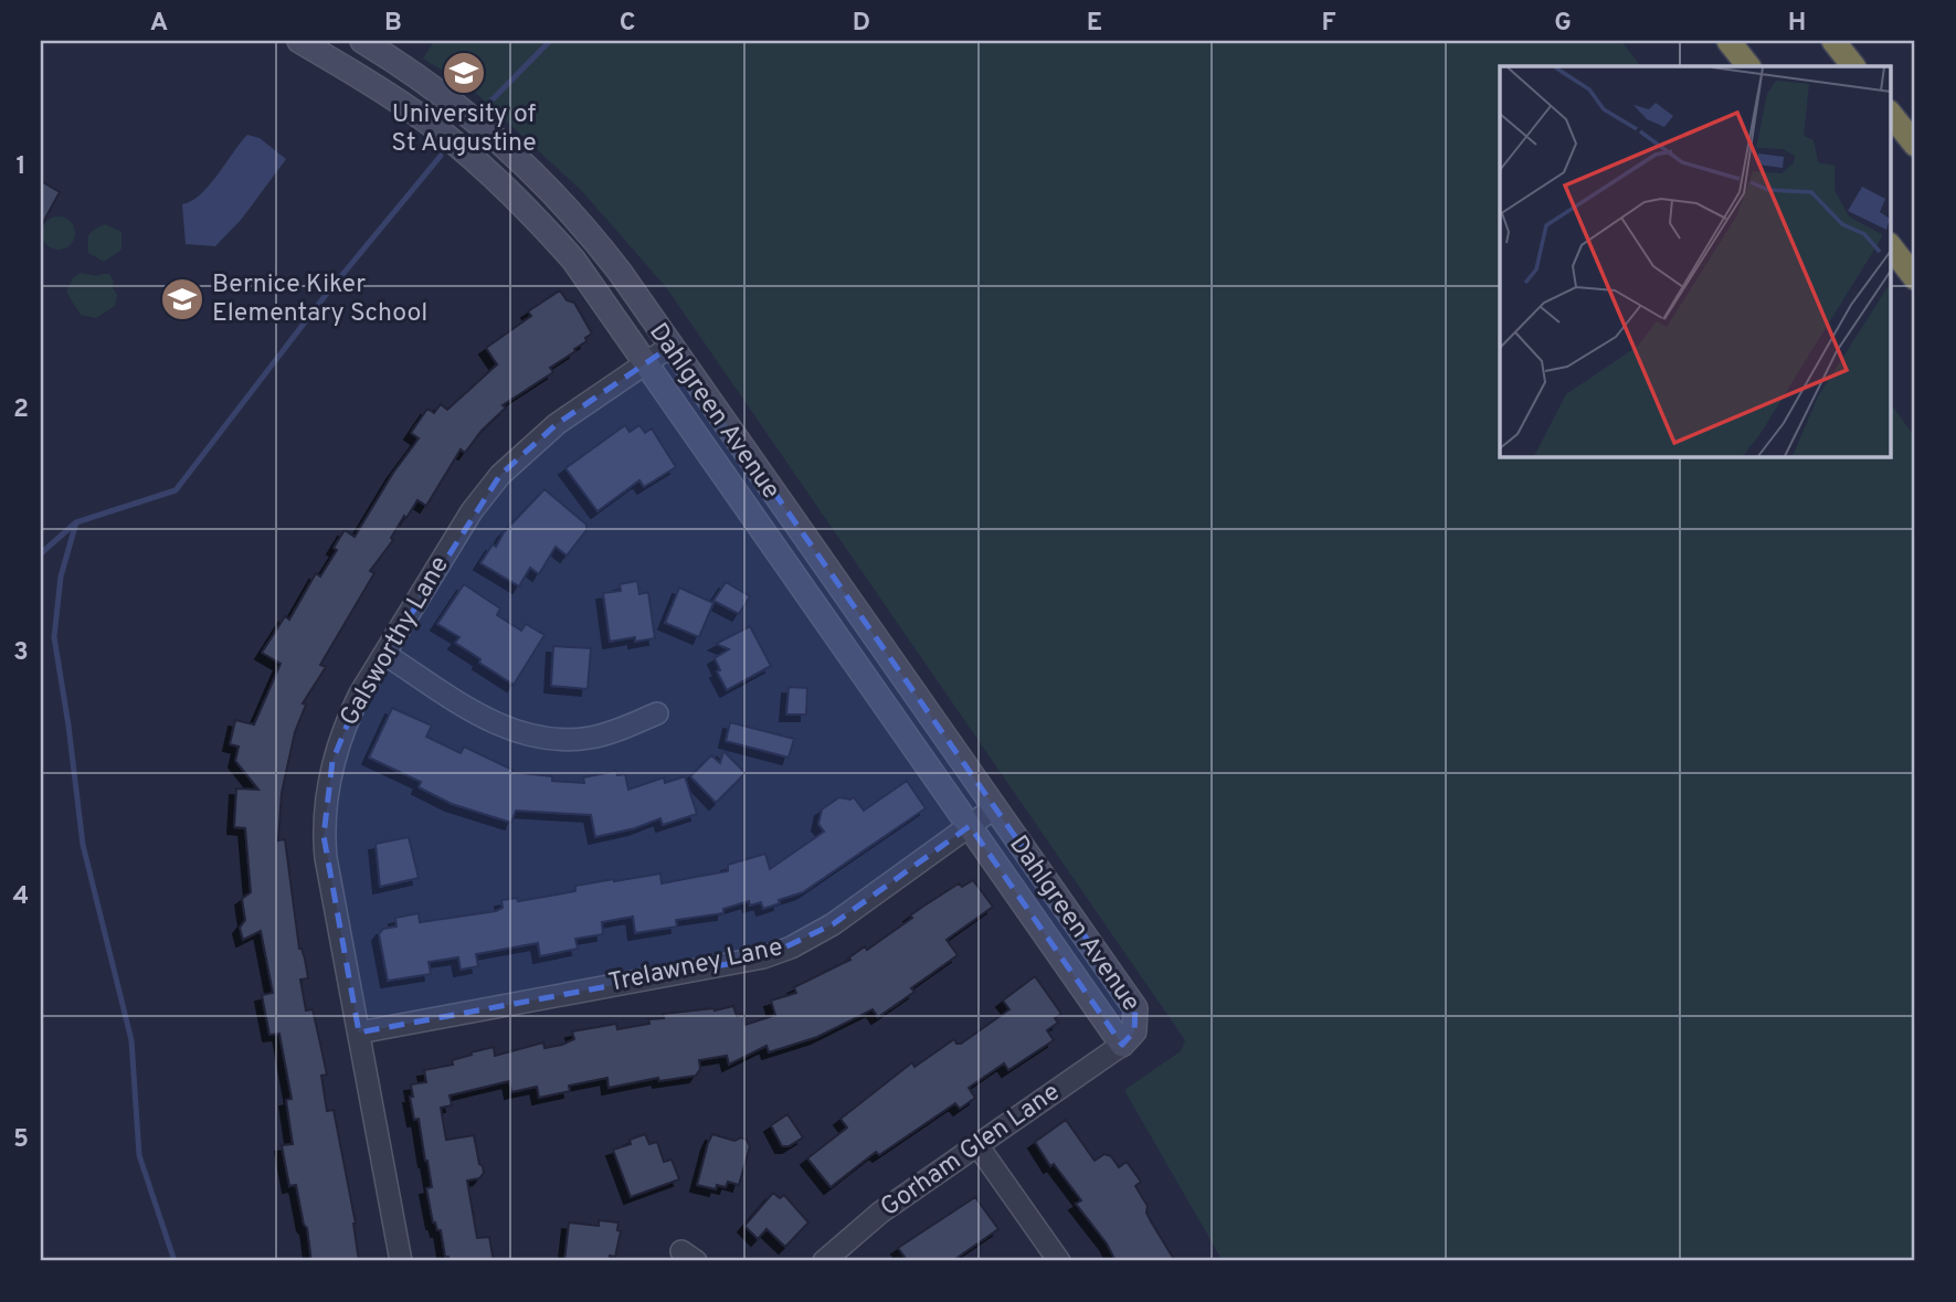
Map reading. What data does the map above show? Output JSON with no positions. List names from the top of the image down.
{
  "streets": {
    "street": [
      "Dahlgreen Avenue",
      "Galsworthy Lane",
      "Trelawney Lane",
      "Gorham Glen Lane"
    ]
  },
  "crossings": [
    ["Dahlgreen Avenue", "Galsworthy Lane"],
    ["Dahlgreen Avenue", "Trelawney Lane"],
    ["Dahlgreen Avenue", "Gorham Glen Lane"],
    ["Galsworthy Lane", "Trelawney Lane"]
  ],
  "places": {
    "school or university": ["University of St Augustine", "Bernice Kiker Elementary School"]
  },
  "grid": {
    "columns": [
      "A",
      "B",
      "C",
      "D",
      "E",
      "F",
      "G",
      "H"
    ],
    "rows": [
      "1",
      "2",
      "3",
      "4",
      "5"
    ]
  }
}
